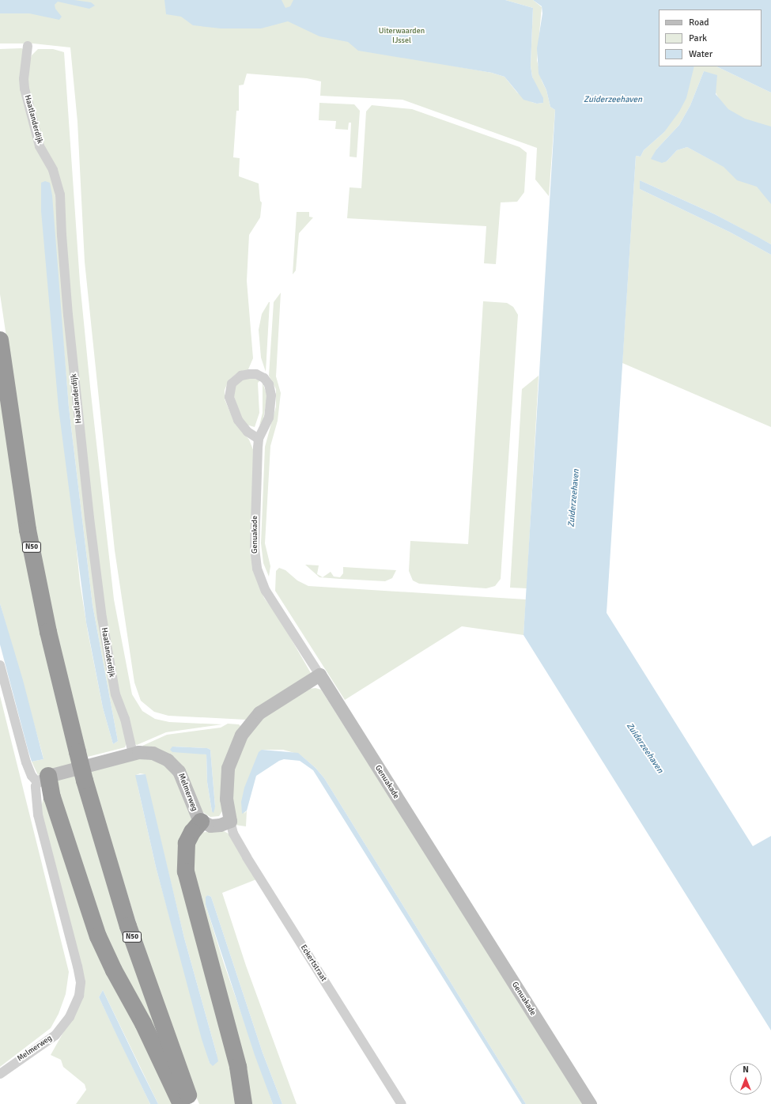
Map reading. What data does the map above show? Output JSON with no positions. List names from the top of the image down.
{
  "streets": {
    "highway": ["N50"],
    "street": [
      "Haatlanderdijk",
      "Genuakade",
      "Melmerweg",
      "Eckertstraat"
    ]
  },
  "crossings": [
    ["Haatlanderdijk", "Melmerweg"],
    ["N50", "Melmerweg"]
  ],
  "water": ["Zuiderzeehaven"],
  "parks": ["Uiterwaarden IJssel"],
  "legend": ["Road", "Park", "Water"],
  "north": "top"
}
